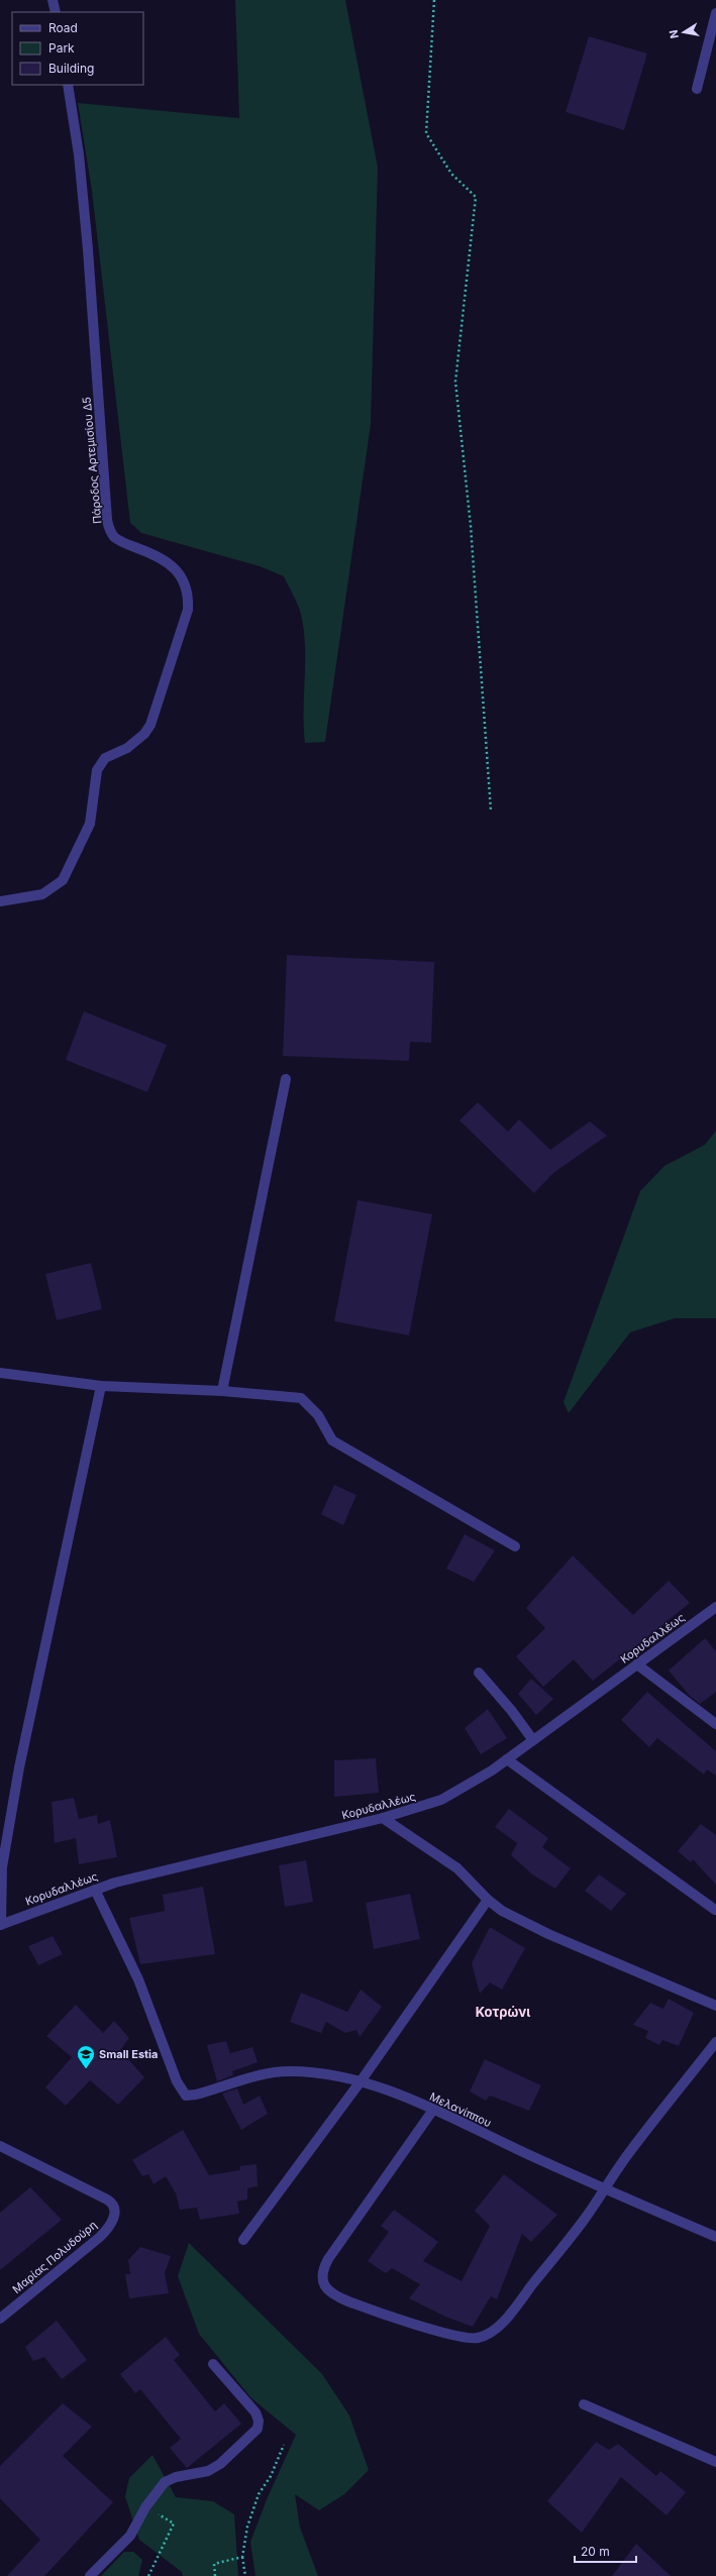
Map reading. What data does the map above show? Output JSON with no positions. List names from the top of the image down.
{
  "streets": {
    "street": [
      "Πάροδος Αρτεμισίου Δ5",
      "Κορυδαλλέως",
      "Μελανίππου",
      "Μαρίας Πολυδούρη"
    ]
  },
  "crossings": [
    ["Κορυδαλλέως", "Μελανίππου"]
  ],
  "districts": ["Κοτρώνι"],
  "places": {
    "school or university": ["Small Estia"]
  },
  "legend": ["Road", "Park", "Building"],
  "scale_bar": "20 m",
  "north": "left"
}
